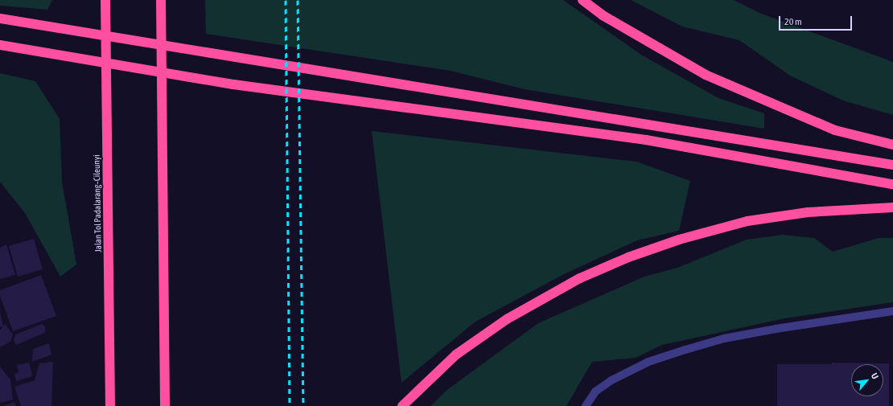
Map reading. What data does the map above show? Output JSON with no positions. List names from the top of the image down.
{
  "streets": {
    "highway": ["Jalan Tol Padalarang–Cileunyi"]
  },
  "scale_bar": "20 m",
  "north": "top right"
}
